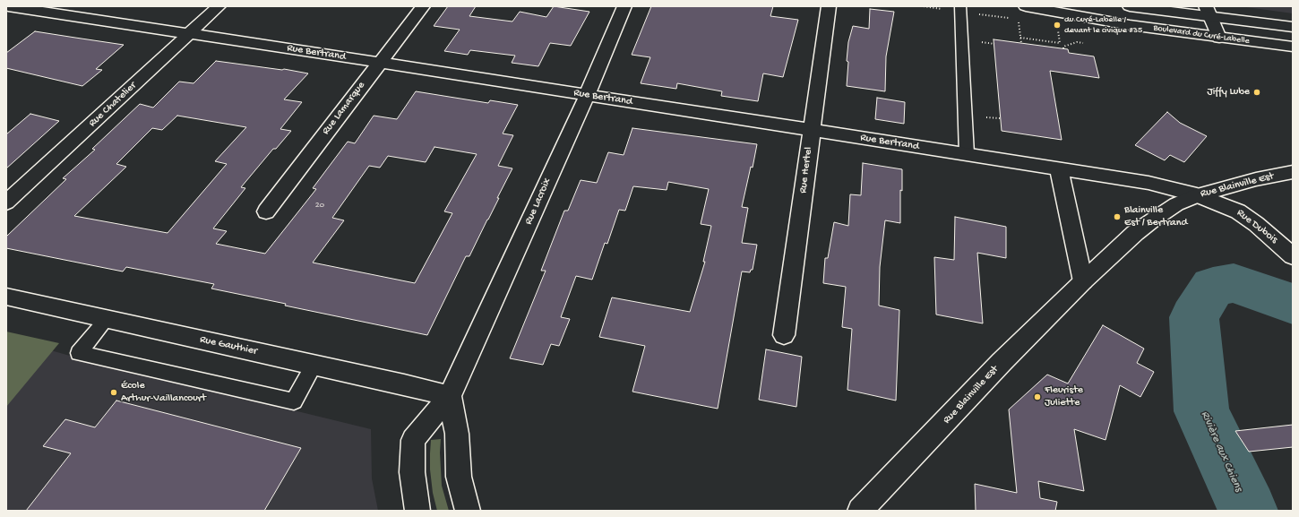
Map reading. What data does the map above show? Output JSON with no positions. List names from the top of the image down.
{
  "streets": {
    "street": [
      "Boulevard du Curé-Labelle",
      "Rue Bertrand",
      "Rue Chatelier",
      "Rue Lamarque",
      "Rue Hertel",
      "Rue Blainville Est",
      "Rue Lacroix",
      "Rue Dubois",
      "Rue Gauthier"
    ]
  },
  "crossings": [
    ["Rue Bertrand", "Rue Chatelier"],
    ["Rue Bertrand", "Rue Lamarque"],
    ["Rue Bertrand", "Rue Hertel"],
    ["Rue Bertrand", "Rue Blainville Est"],
    ["Rue Bertrand", "Rue Lacroix"],
    ["Rue Bertrand", "Rue Dubois"],
    ["Rue Blainville Est", "Rue Dubois"],
    ["Rue Lacroix", "Rue Gauthier"]
  ],
  "water": ["Rivière aux Chiens"],
  "places": [
    "du Curé-Labelle / devant le civique #35",
    "Jiffy Lube",
    "Blainville Est / Bertrand",
    "École Arthur-Vaillancourt",
    "Fleuriste Juliette"
  ],
  "house_numbers": ["20"]
}
